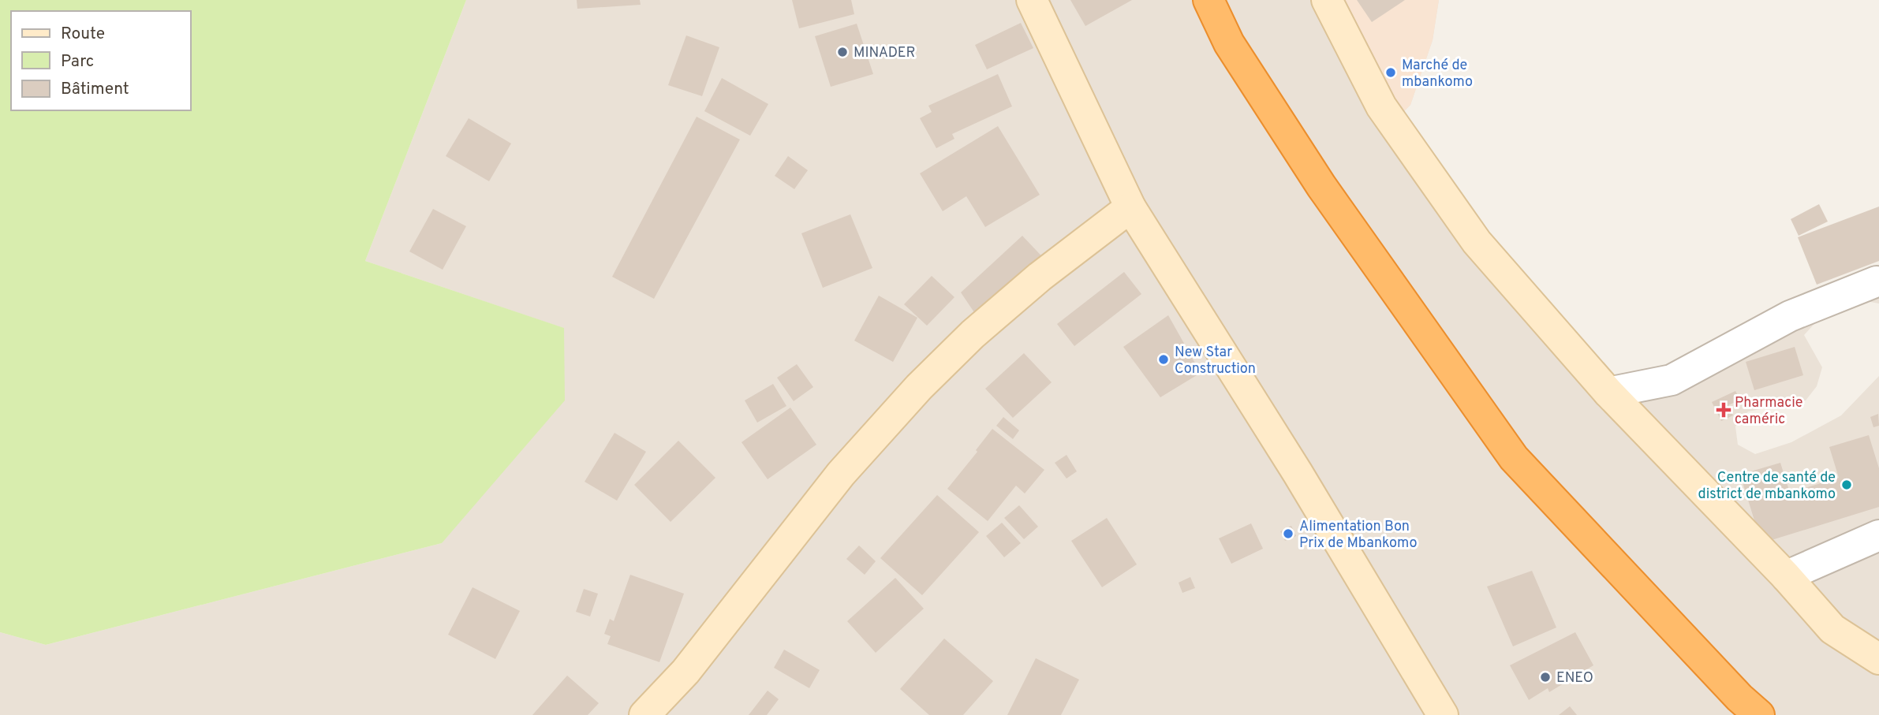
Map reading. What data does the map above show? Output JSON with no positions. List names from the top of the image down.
{
  "places": {
    "other": [
      "MINADER",
      "Marché de mbankomo",
      "New Star Construction",
      "Centre de santé de district de mbankomo",
      "Alimentation Bon Prix de Mbankomo",
      "ENEO"
    ],
    "health": ["Pharmacie caméric"]
  },
  "legend": ["Route", "Parc", "Bâtiment"]
}
